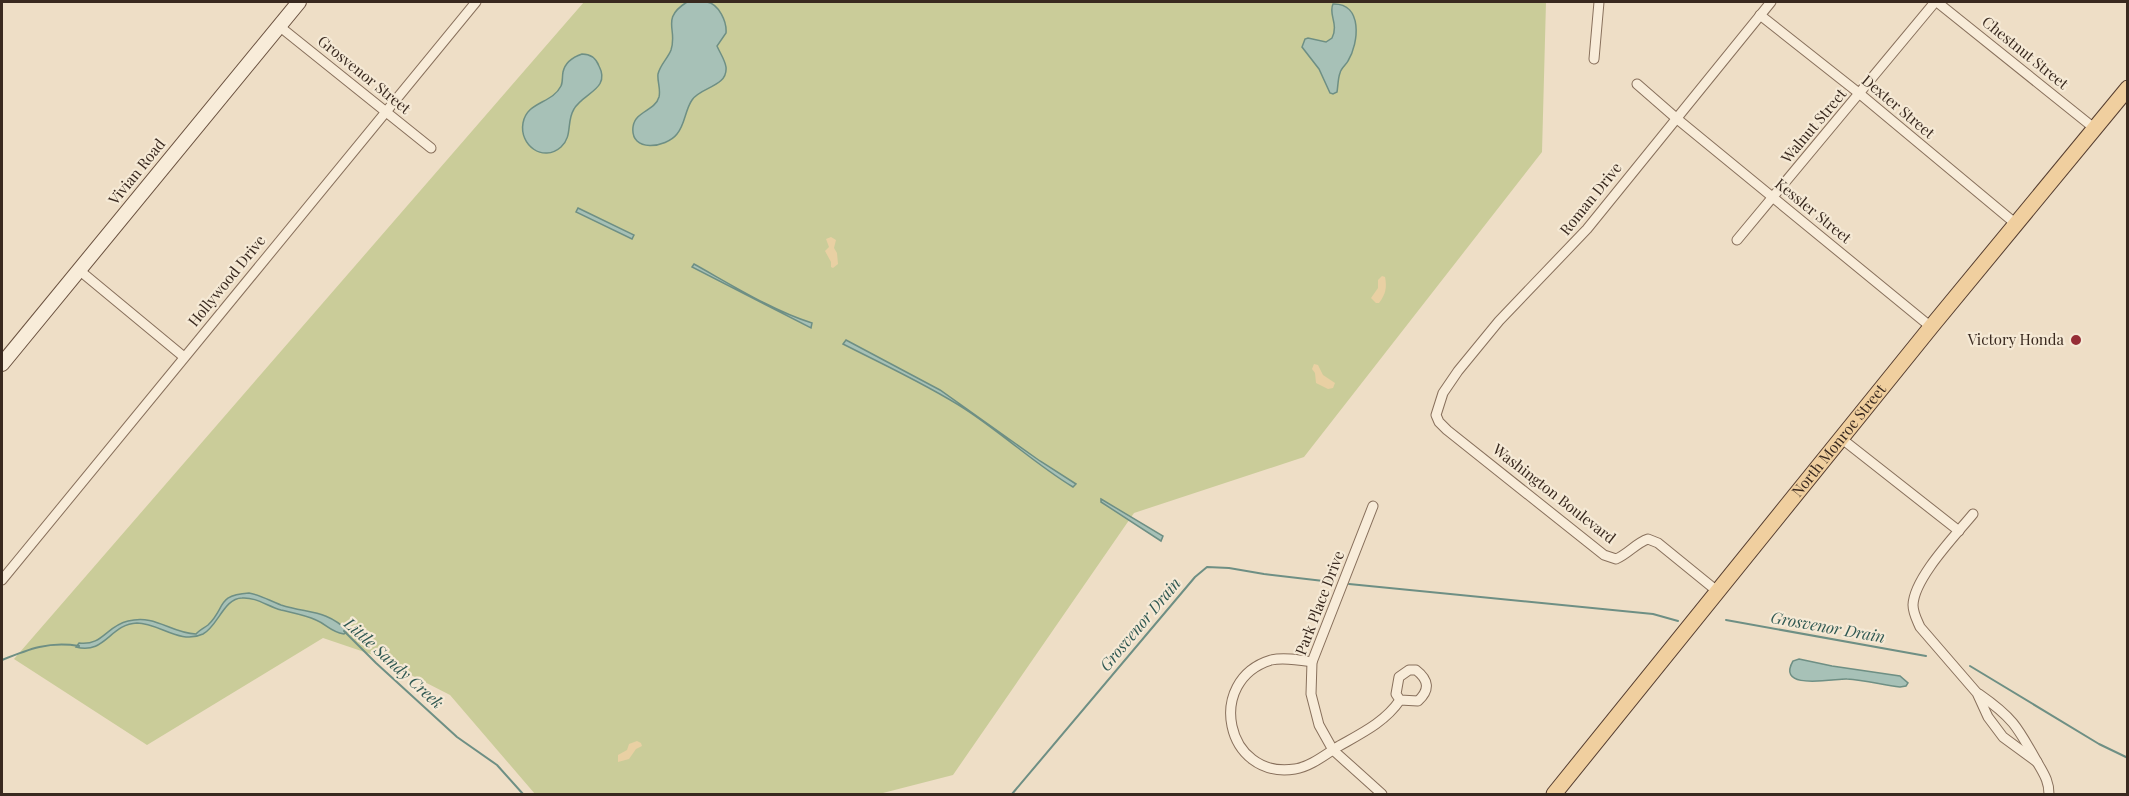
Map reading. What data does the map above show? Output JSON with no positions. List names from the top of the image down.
{
  "streets": {
    "main road": ["North Monroe Street"],
    "street": [
      "Chestnut Street",
      "Grosvenor Street",
      "Dexter Street",
      "Walnut Street",
      "Vivian Road",
      "Roman Drive",
      "Kessler Street",
      "Hollywood Drive",
      "Washington Boulevard",
      "Park Place Drive"
    ]
  },
  "crossings": [
    ["Chestnut Street", "Walnut Street"],
    ["Chestnut Street", "North Monroe Street"],
    ["Grosvenor Street", "Vivian Road"],
    ["Grosvenor Street", "Hollywood Drive"],
    ["Dexter Street", "Walnut Street"],
    ["Dexter Street", "Roman Drive"],
    ["Dexter Street", "North Monroe Street"],
    ["Walnut Street", "Kessler Street"],
    ["Roman Drive", "Kessler Street"],
    ["Roman Drive", "Washington Boulevard"],
    ["Kessler Street", "North Monroe Street"],
    ["North Monroe Street", "Washington Boulevard"]
  ],
  "water": ["Grosvenor Drain", "Little Sandy Creek"],
  "places": ["Victory Honda"]
}
